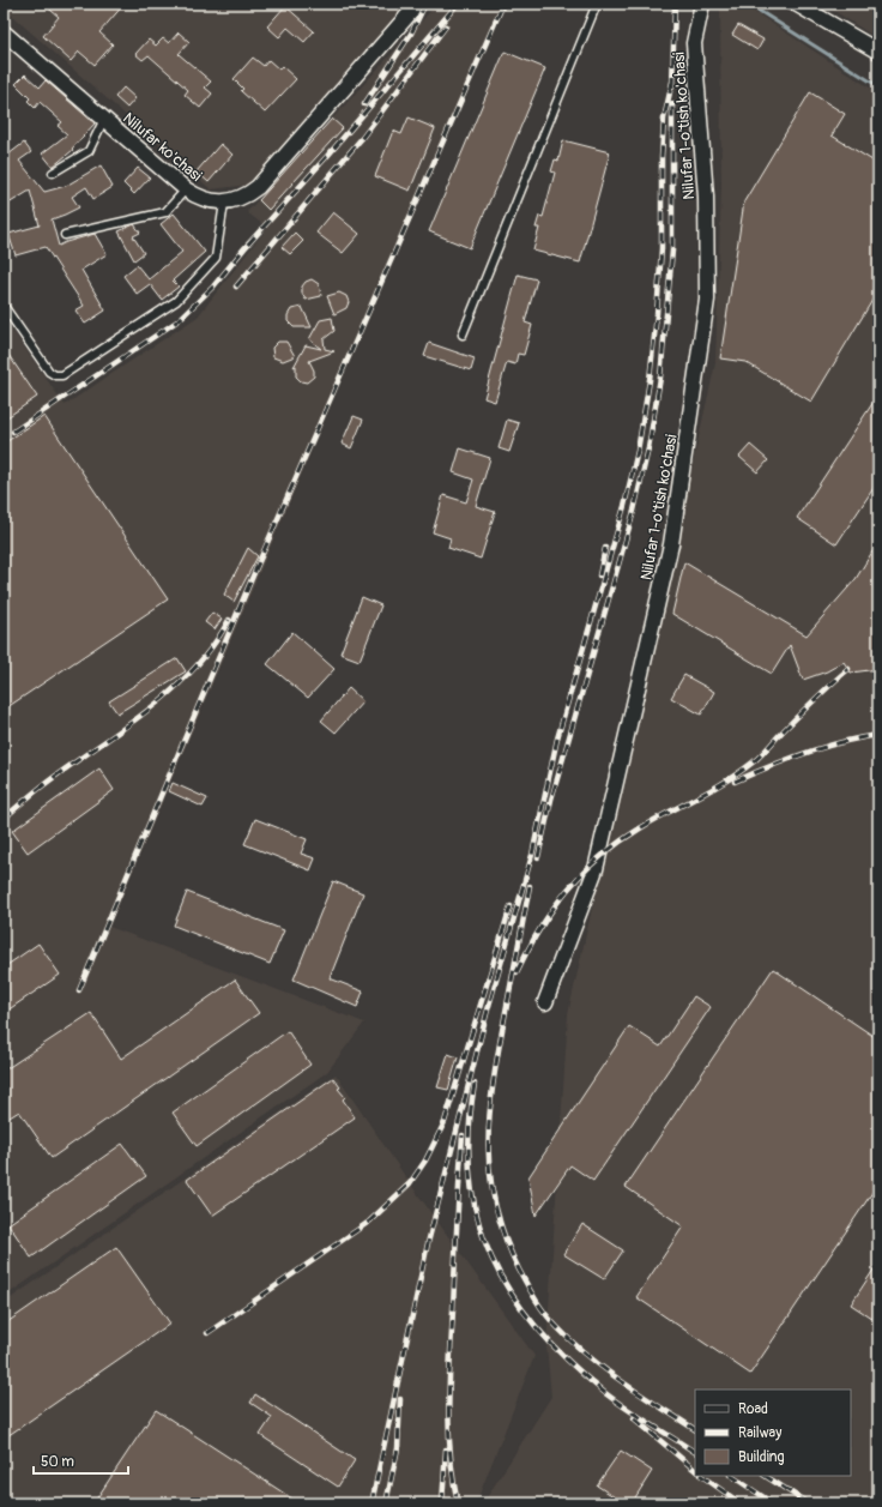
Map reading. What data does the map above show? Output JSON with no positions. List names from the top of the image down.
{
  "streets": {
    "street": ["Nilufar 1-o'tish ko'chasi", "Nilufar ko'chasi"]
  },
  "legend": ["Road", "Railway", "Building"],
  "scale_bar": "50 m"
}
